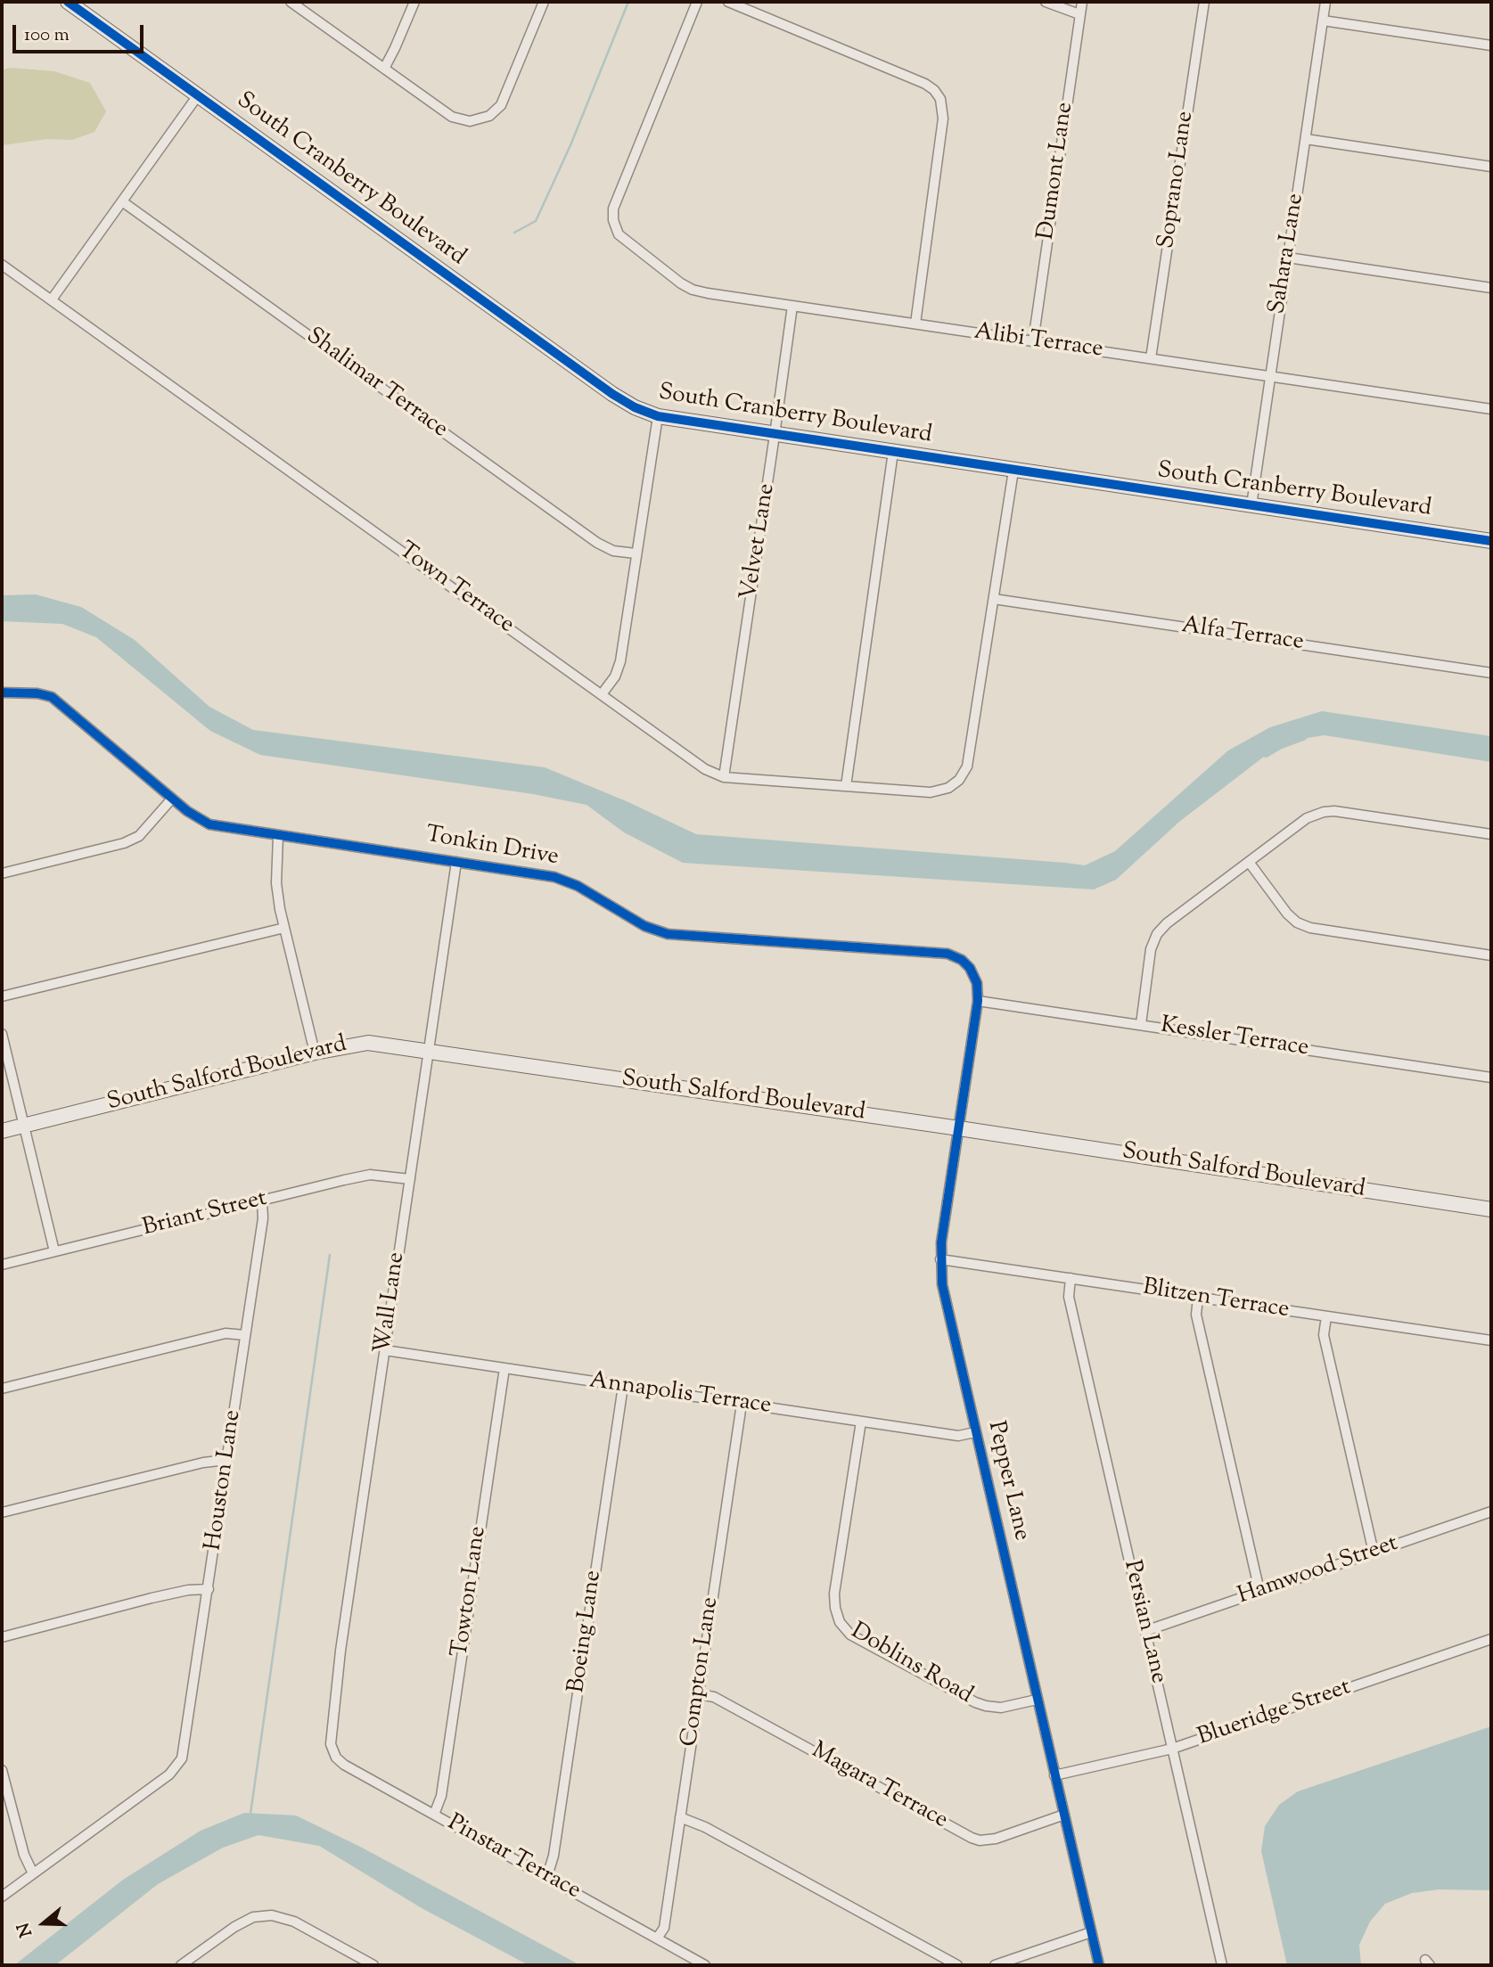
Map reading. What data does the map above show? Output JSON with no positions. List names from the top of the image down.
{
  "streets": {
    "street": [
      "Dumont Lane",
      "South Cranberry Boulevard",
      "Soprano Lane",
      "Sahara Lane",
      "Alibi Terrace",
      "Shalimar Terrace",
      "Velvet Lane",
      "Town Terrace",
      "Alfa Terrace",
      "Tonkin Drive",
      "Kessler Terrace",
      "South Salford Boulevard",
      "Briant Street",
      "Blitzen Terrace",
      "Wall Lane",
      "Annapolis Terrace",
      "Houston Lane",
      "Pepper Lane",
      "Hamwood Street",
      "Towton Lane",
      "Persian Lane",
      "Boeing Lane",
      "Doblins Road",
      "Compton Lane",
      "Blueridge Street",
      "Magara Terrace",
      "Pinstar Terrace"
    ]
  },
  "crossings": [
    ["Dumont Lane", "Alibi Terrace"],
    ["South Cranberry Boulevard", "Sahara Lane"],
    ["South Cranberry Boulevard", "Velvet Lane"],
    ["Soprano Lane", "Alibi Terrace"],
    ["Sahara Lane", "Alibi Terrace"],
    ["Alibi Terrace", "Velvet Lane"],
    ["Velvet Lane", "Town Terrace"],
    ["Town Terrace", "Alfa Terrace"],
    ["Tonkin Drive", "Kessler Terrace"],
    ["Tonkin Drive", "Wall Lane"],
    ["Tonkin Drive", "Pepper Lane"],
    ["Kessler Terrace", "Pepper Lane"],
    ["South Salford Boulevard", "Wall Lane"],
    ["South Salford Boulevard", "Pepper Lane"],
    ["Briant Street", "Wall Lane"],
    ["Briant Street", "Houston Lane"],
    ["Blitzen Terrace", "Pepper Lane"],
    ["Blitzen Terrace", "Persian Lane"],
    ["Wall Lane", "Annapolis Terrace"],
    ["Wall Lane", "Pinstar Terrace"],
    ["Annapolis Terrace", "Pepper Lane"],
    ["Annapolis Terrace", "Towton Lane"],
    ["Annapolis Terrace", "Boeing Lane"],
    ["Annapolis Terrace", "Doblins Road"],
    ["Annapolis Terrace", "Compton Lane"],
    ["Pepper Lane", "Doblins Road"],
    ["Pepper Lane", "Blueridge Street"],
    ["Pepper Lane", "Magara Terrace"],
    ["Hamwood Street", "Persian Lane"],
    ["Towton Lane", "Pinstar Terrace"],
    ["Persian Lane", "Blueridge Street"],
    ["Boeing Lane", "Pinstar Terrace"],
    ["Compton Lane", "Magara Terrace"],
    ["Compton Lane", "Pinstar Terrace"]
  ],
  "scale_bar": "100 m",
  "north": "left"
}
